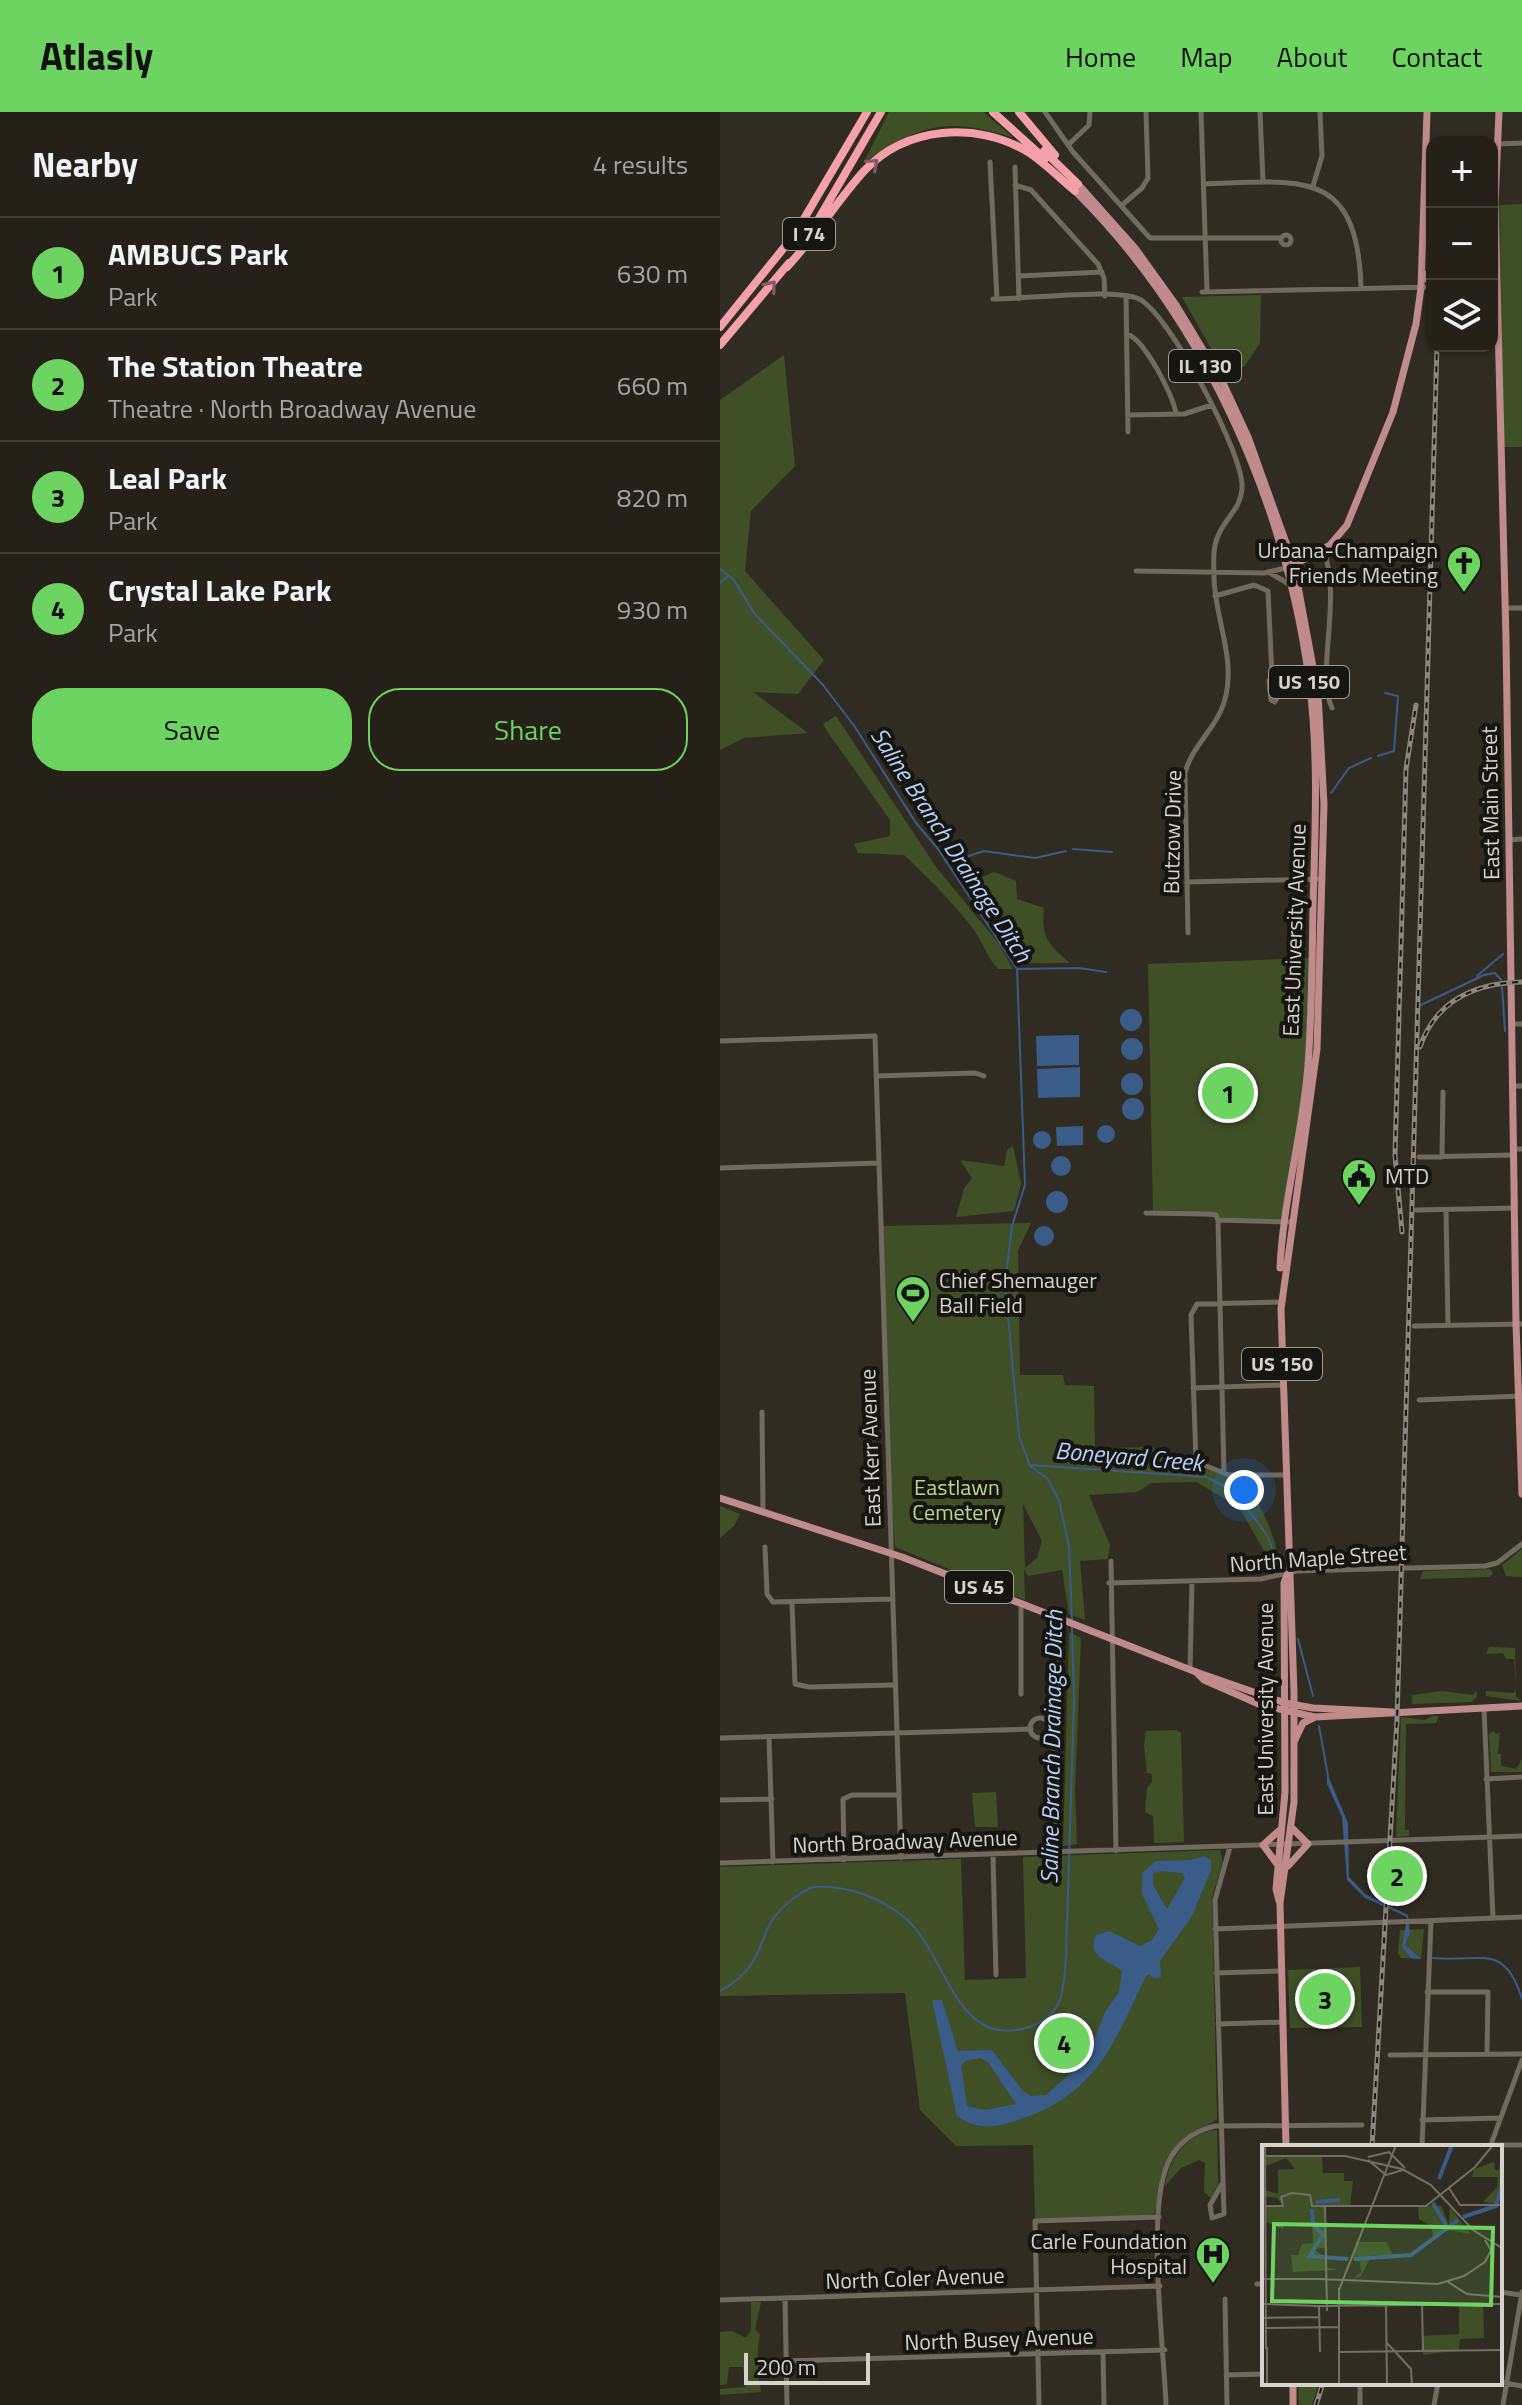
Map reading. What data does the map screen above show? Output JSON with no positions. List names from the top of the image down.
{
  "streets": {
    "highway": ["I 74"],
    "main road": [
      "IL 130",
      "US 150",
      "East Main Street",
      "East University Avenue",
      "US 45"
    ],
    "street": [
      "Butzow Drive",
      "East Kerr Avenue",
      "North Maple Street",
      "North Broadway Avenue",
      "North Coler Avenue",
      "North Busey Avenue"
    ]
  },
  "crossings": [
    ["IL 130", "East University Avenue"],
    ["East University Avenue", "North Maple Street"],
    ["East University Avenue", "US 45"],
    ["East University Avenue", "North Broadway Avenue"],
    ["East Kerr Avenue", "US 45"],
    ["East Kerr Avenue", "North Broadway Avenue"]
  ],
  "water": ["Saline Branch Drainage Ditch", "Boneyard Creek"],
  "parks": ["Eastlawn Cemetery"],
  "places": {
    "church": ["Urbana-Champaign Friends Meeting"],
    "public building": ["MTD"],
    "sports": ["Chief Shemauger Ball Field"],
    "hospital": ["Carle Foundation Hospital"]
  },
  "scale_bar": "200 m",
  "page": {
    "header": "Atlasly",
    "nav": [
      "Home",
      "Map",
      "About",
      "Contact"
    ],
    "heading": ["Nearby", "4 results"],
    "map_buttons": ["+", "−"],
    "list": [
      {
        "mark": "1",
        "name": "AMBUCS Park",
        "note": "Park",
        "value": "630 m"
      },
      {
        "mark": "2",
        "name": "The Station Theatre",
        "note": "Theatre · North Broadway Avenue",
        "value": "660 m"
      },
      {
        "mark": "3",
        "name": "Leal Park",
        "note": "Park",
        "value": "820 m"
      },
      {
        "mark": "4",
        "name": "Crystal Lake Park",
        "note": "Park",
        "value": "930 m"
      }
    ],
    "buttons": ["Save", "Share"],
    "pins": [
      "1",
      "2",
      "3",
      "4"
    ],
    "scale": "200 m"
  }
}
